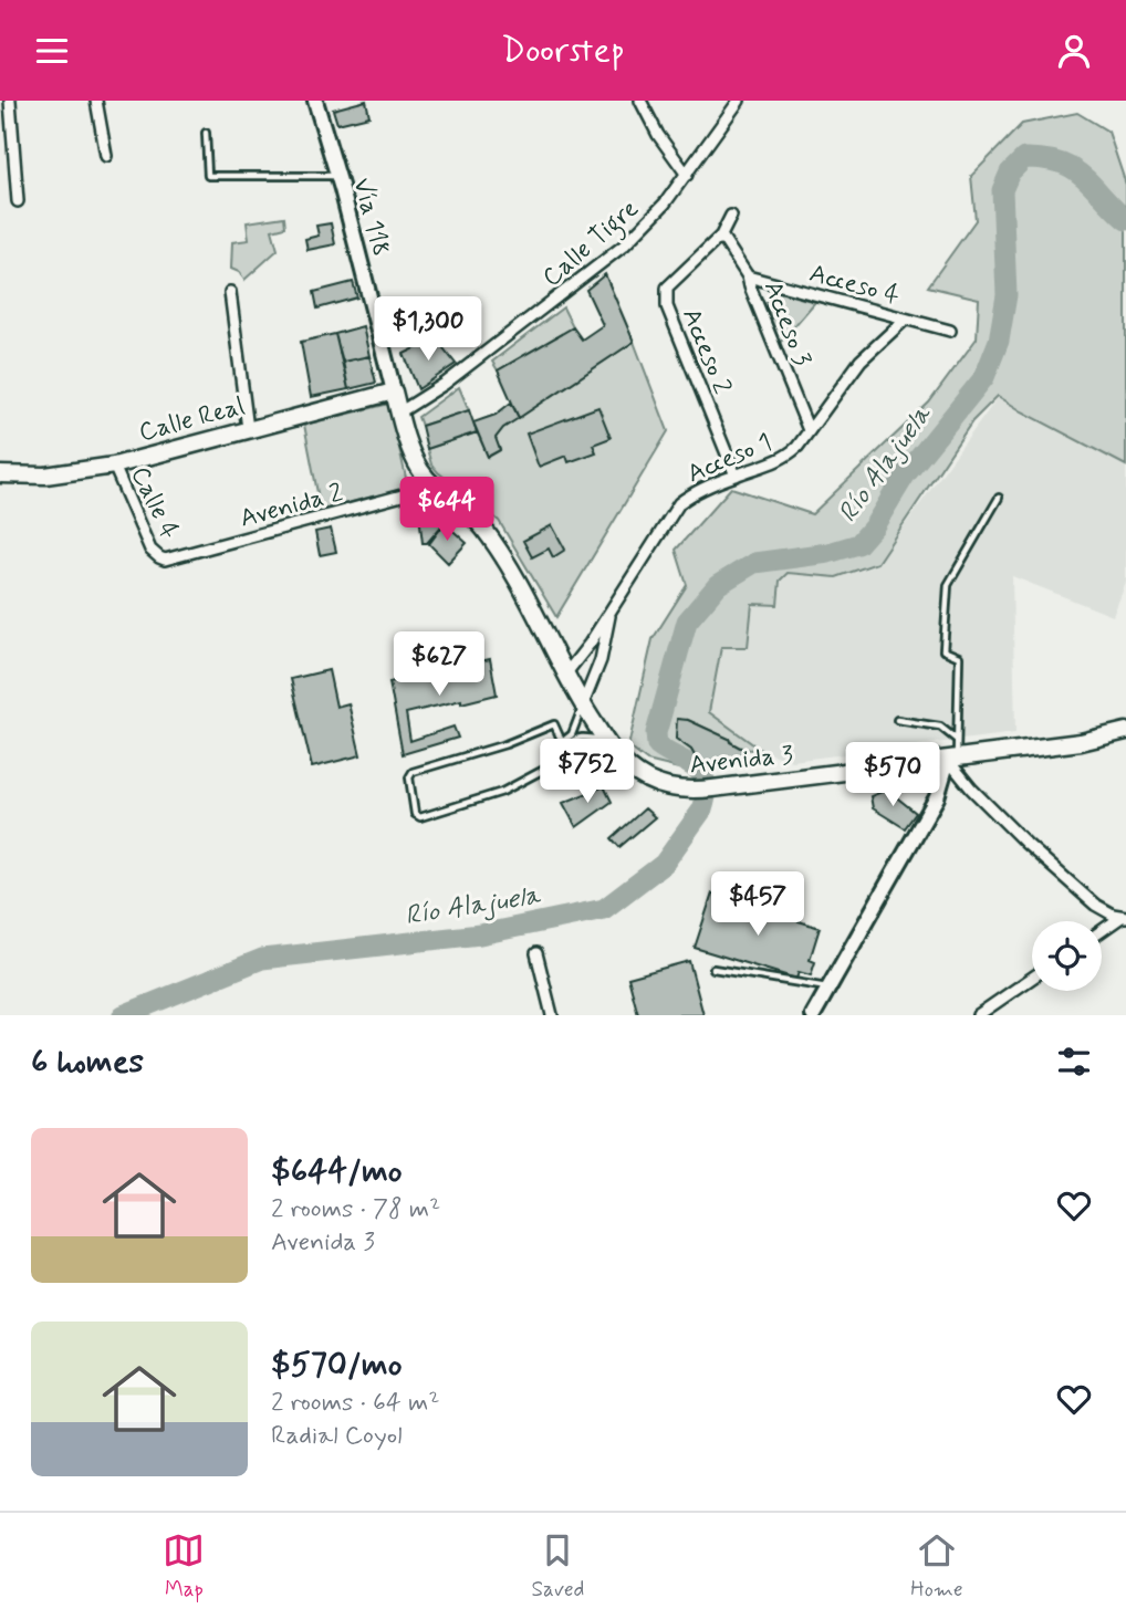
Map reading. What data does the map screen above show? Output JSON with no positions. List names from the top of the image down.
{
  "streets": {
    "main road": ["Vía 118", "Calle Real", "Avenida 3"],
    "street": [
      "Calle Tigre",
      "Acceso 4",
      "Acceso 3",
      "Acceso 2",
      "Acceso 1",
      "Calle 4",
      "Avenida 2"
    ]
  },
  "crossings": [
    ["Vía 118", "Calle Real"],
    ["Vía 118", "Avenida 3"],
    ["Calle Tigre", "Avenida 3"],
    ["Acceso 4", "Acceso 3"],
    ["Acceso 4", "Acceso 1"],
    ["Acceso 3", "Acceso 2"],
    ["Acceso 3", "Acceso 1"],
    ["Acceso 2", "Acceso 1"],
    ["Calle Real", "Calle 4"],
    ["Calle Real", "Avenida 3"],
    ["Acceso 1", "Avenida 3"],
    ["Calle 4", "Avenida 2"],
    ["Avenida 2", "Avenida 3"]
  ],
  "water": ["Río Alajuela"],
  "page": {
    "header": "Doorstep",
    "price": [
      "$1,300",
      "$644",
      "$627",
      "$752",
      "$570",
      "$457"
    ],
    "heading": "6 homes",
    "list": [
      {
        "name": "$644/mo",
        "note": "2 rooms · 78 m² · Avenida 3"
      },
      {
        "name": "$570/mo",
        "note": "2 rooms · 64 m² · Radial Coyol"
      }
    ],
    "tabs": ["Map", "Saved", "Home"]
  }
}
